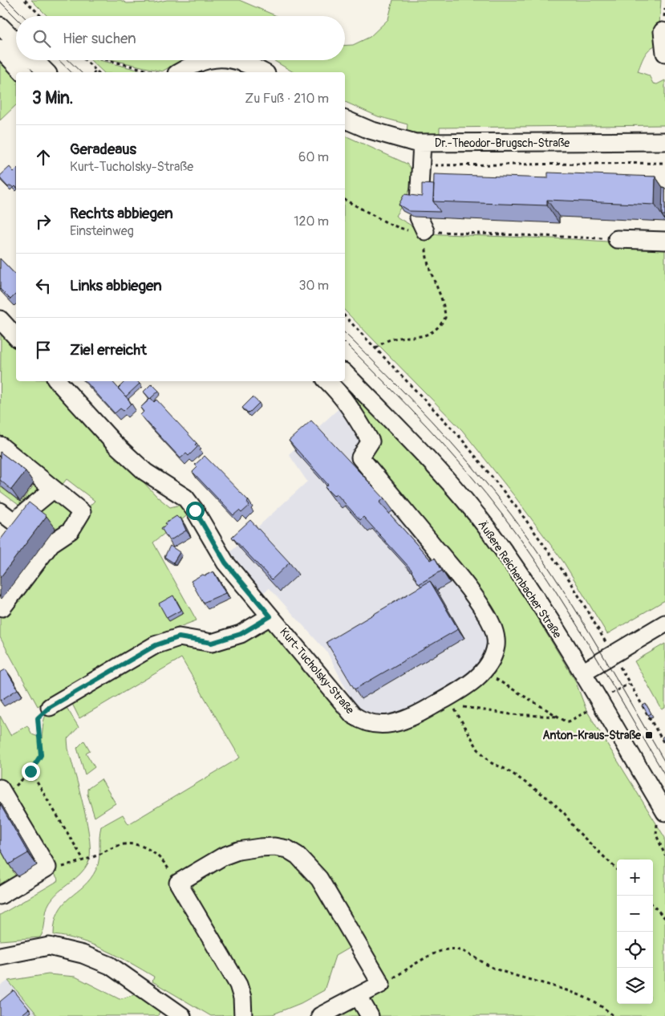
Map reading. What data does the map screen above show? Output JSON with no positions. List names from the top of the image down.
{
  "streets": {
    "street": ["Dr.-Theodor-Brugsch-Straße", "Äußere Reichenbacher Straße", "Kurt-Tucholsky-Straße"]
  },
  "places": {
    "transit": ["Anton-Kraus-Straße"]
  },
  "page": {
    "search": "Hier suchen",
    "heading": ["3 Min.", "Zu Fuß · 210 m"],
    "list": [
      ["Geradeaus", "Kurt-Tucholsky-Straße", "60 m"],
      ["Rechts abbiegen", "Einsteinweg", "120 m"],
      ["Links abbiegen", "30 m"],
      "Ziel erreicht"
    ],
    "map_buttons": ["+", "−"]
  }
}
